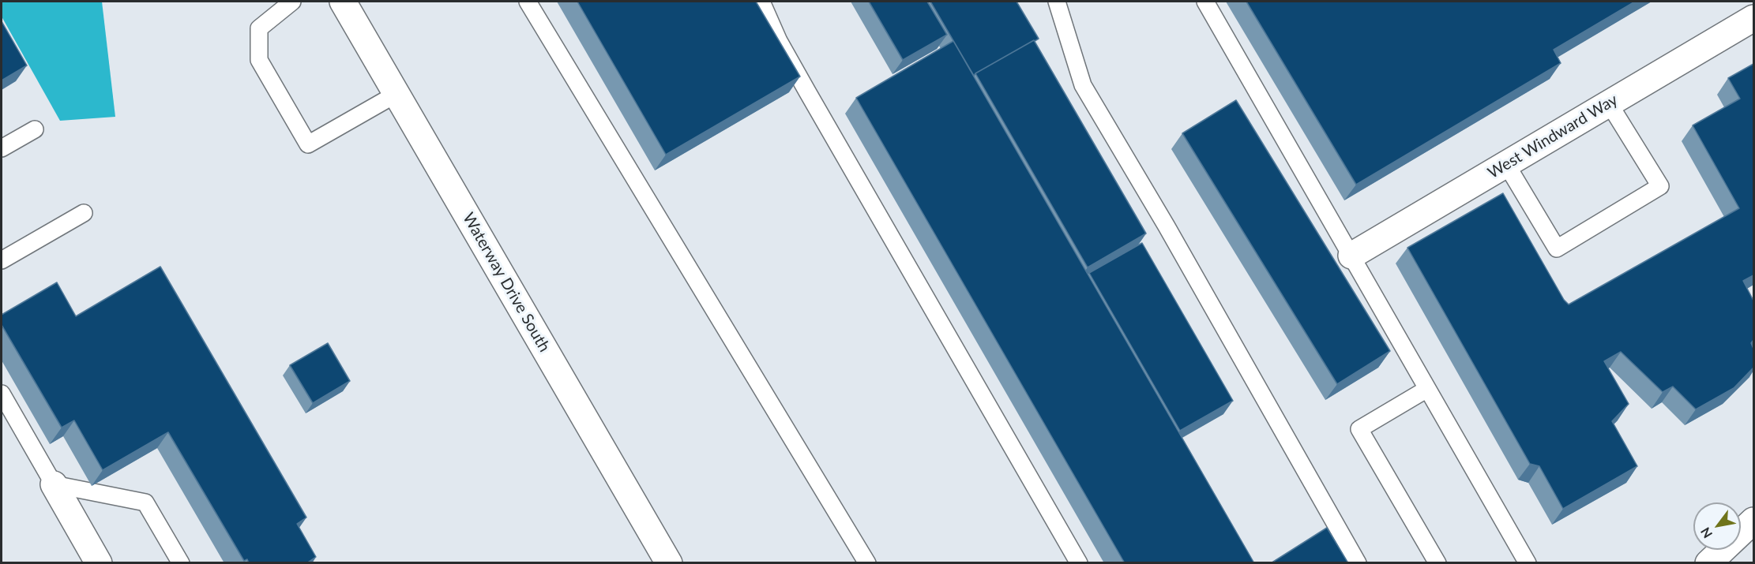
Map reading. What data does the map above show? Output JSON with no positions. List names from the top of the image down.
{
  "streets": {
    "street": ["West Windward Way", "Waterway Drive South"]
  },
  "north": "bottom left"
}
